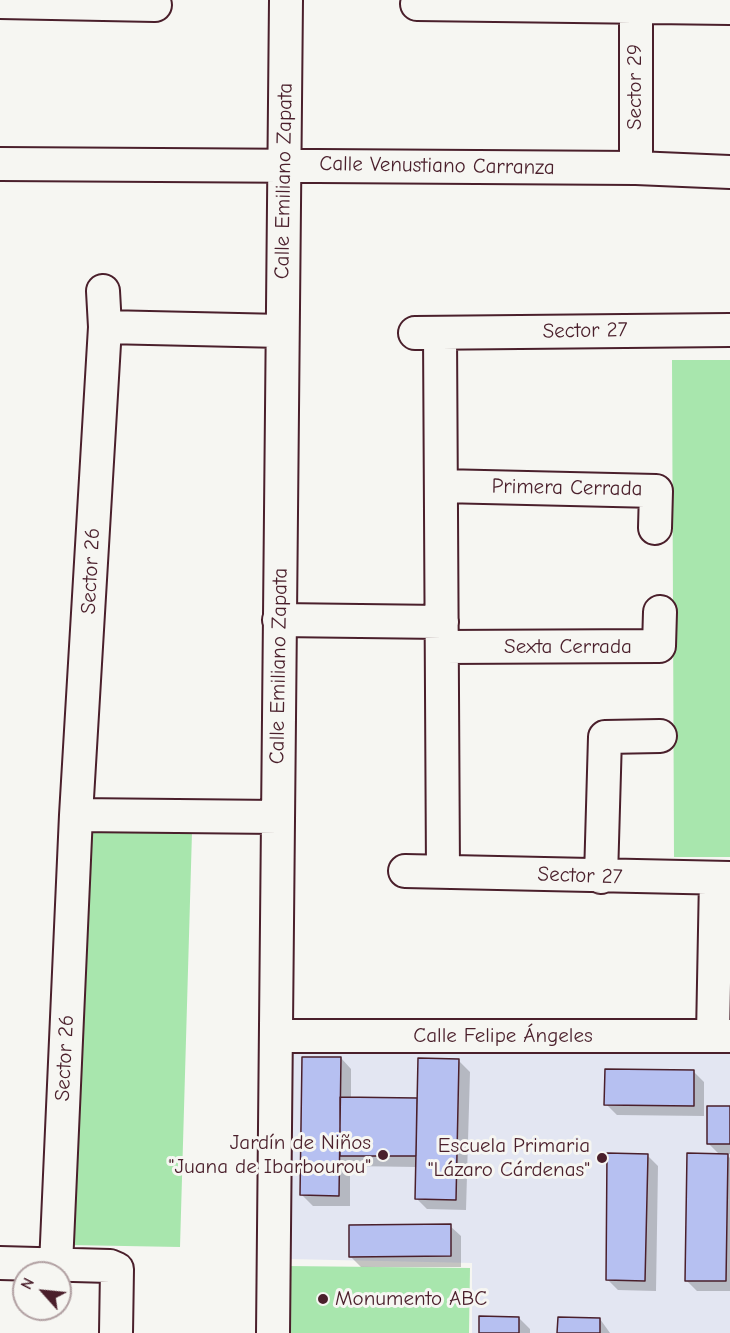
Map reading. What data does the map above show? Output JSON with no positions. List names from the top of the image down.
{
  "streets": {
    "street": [
      "Sector 29",
      "Calle Venustiano Carranza",
      "Calle Emiliano Zapata",
      "Sector 27",
      "Primera Cerrada",
      "Sector 26",
      "Sexta Cerrada",
      "Calle Felipe Ángeles"
    ]
  },
  "crossings": [
    ["Sector 29", "Calle Venustiano Carranza"],
    ["Calle Venustiano Carranza", "Calle Emiliano Zapata"],
    ["Calle Emiliano Zapata", "Calle Felipe Ángeles"],
    ["Sector 27", "Primera Cerrada"],
    ["Sector 27", "Sexta Cerrada"],
    ["Sector 27", "Calle Felipe Ángeles"]
  ],
  "places": ["Jardín de Niños \"Juana de Ibarbourou\"", "Escuela Primaria \"Lázaro Cárdenas\"", "Monumento ABC"],
  "north": "top left"
}
